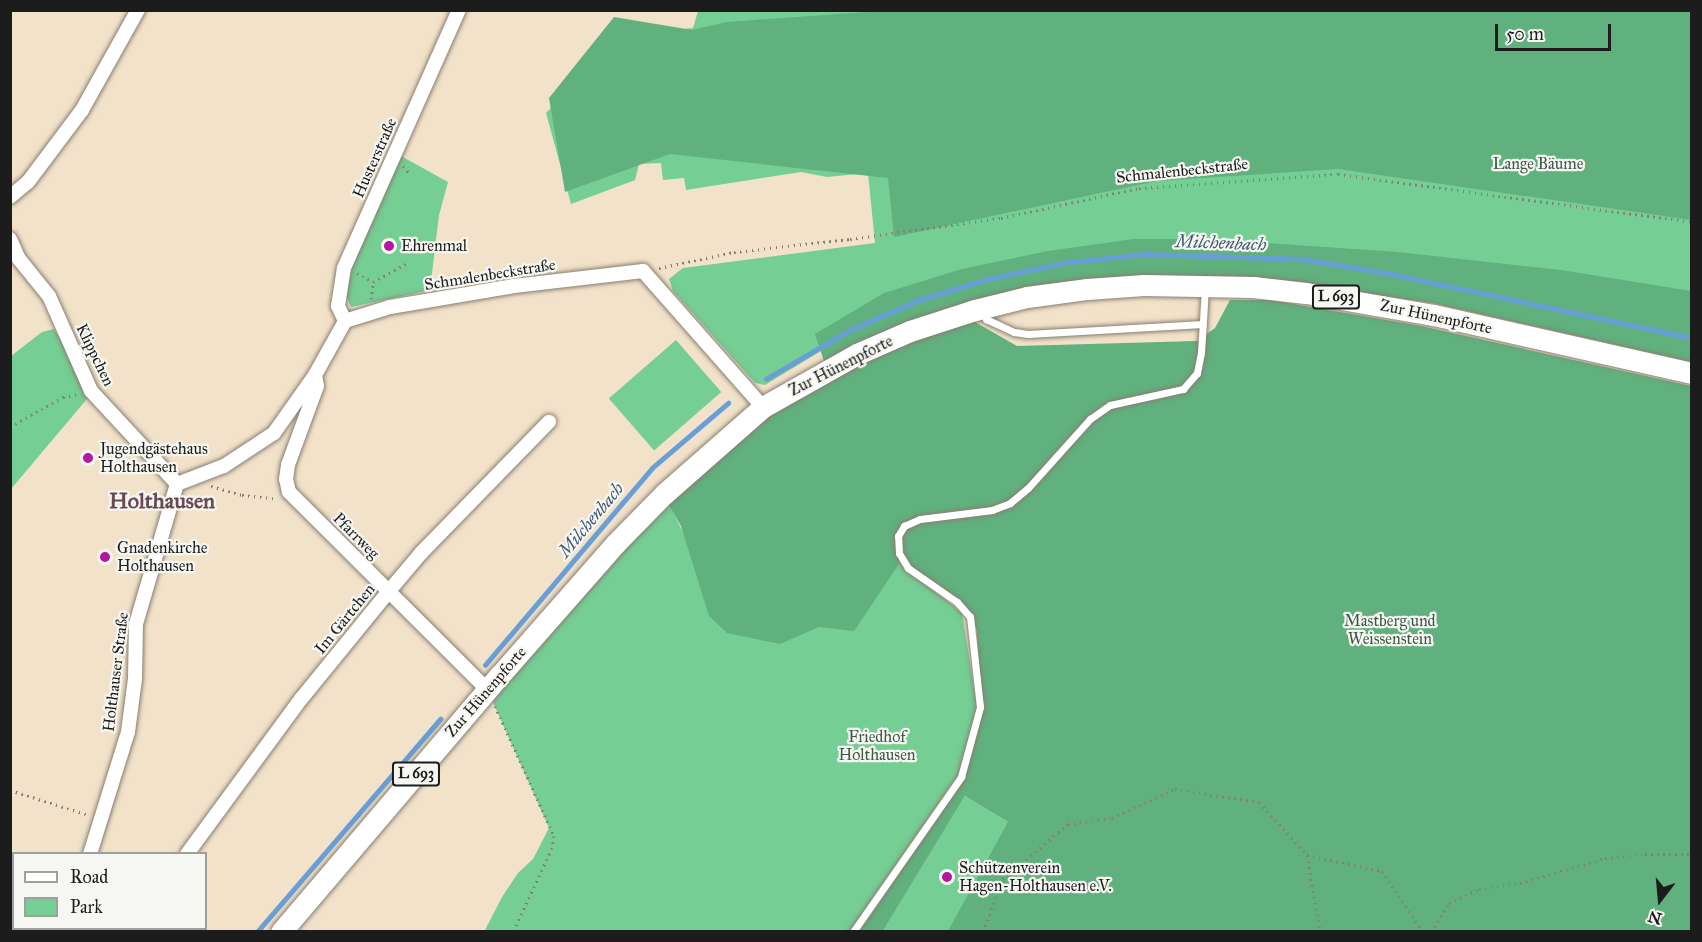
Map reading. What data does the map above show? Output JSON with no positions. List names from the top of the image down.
{
  "streets": {
    "main road": ["L 693", "Zur Hünenpforte"],
    "street": [
      "Husterstraße",
      "Schmalenbeckstraße",
      "Klippchen",
      "Pfarrweg",
      "Im Gärtchen",
      "Holthauser Straße"
    ]
  },
  "crossings": [
    ["Husterstraße", "Schmalenbeckstraße"],
    ["Zur Hünenpforte", "Pfarrweg"],
    ["Klippchen", "Holthauser Straße"],
    ["Pfarrweg", "Im Gärtchen"]
  ],
  "districts": ["Holthausen"],
  "water": ["Milchenbach"],
  "parks": ["Lange Bäume", "Mastberg und Weissenstein", "Friedhof Holthausen"],
  "places": [
    "Ehrenmal",
    "Jugendgästehaus Holthausen",
    "Gnadenkirche Holthausen",
    "Schützenverein Hagen-Holthausen e.V."
  ],
  "legend": ["Road", "Park"],
  "scale_bar": "50 m",
  "north": "bottom"
}
